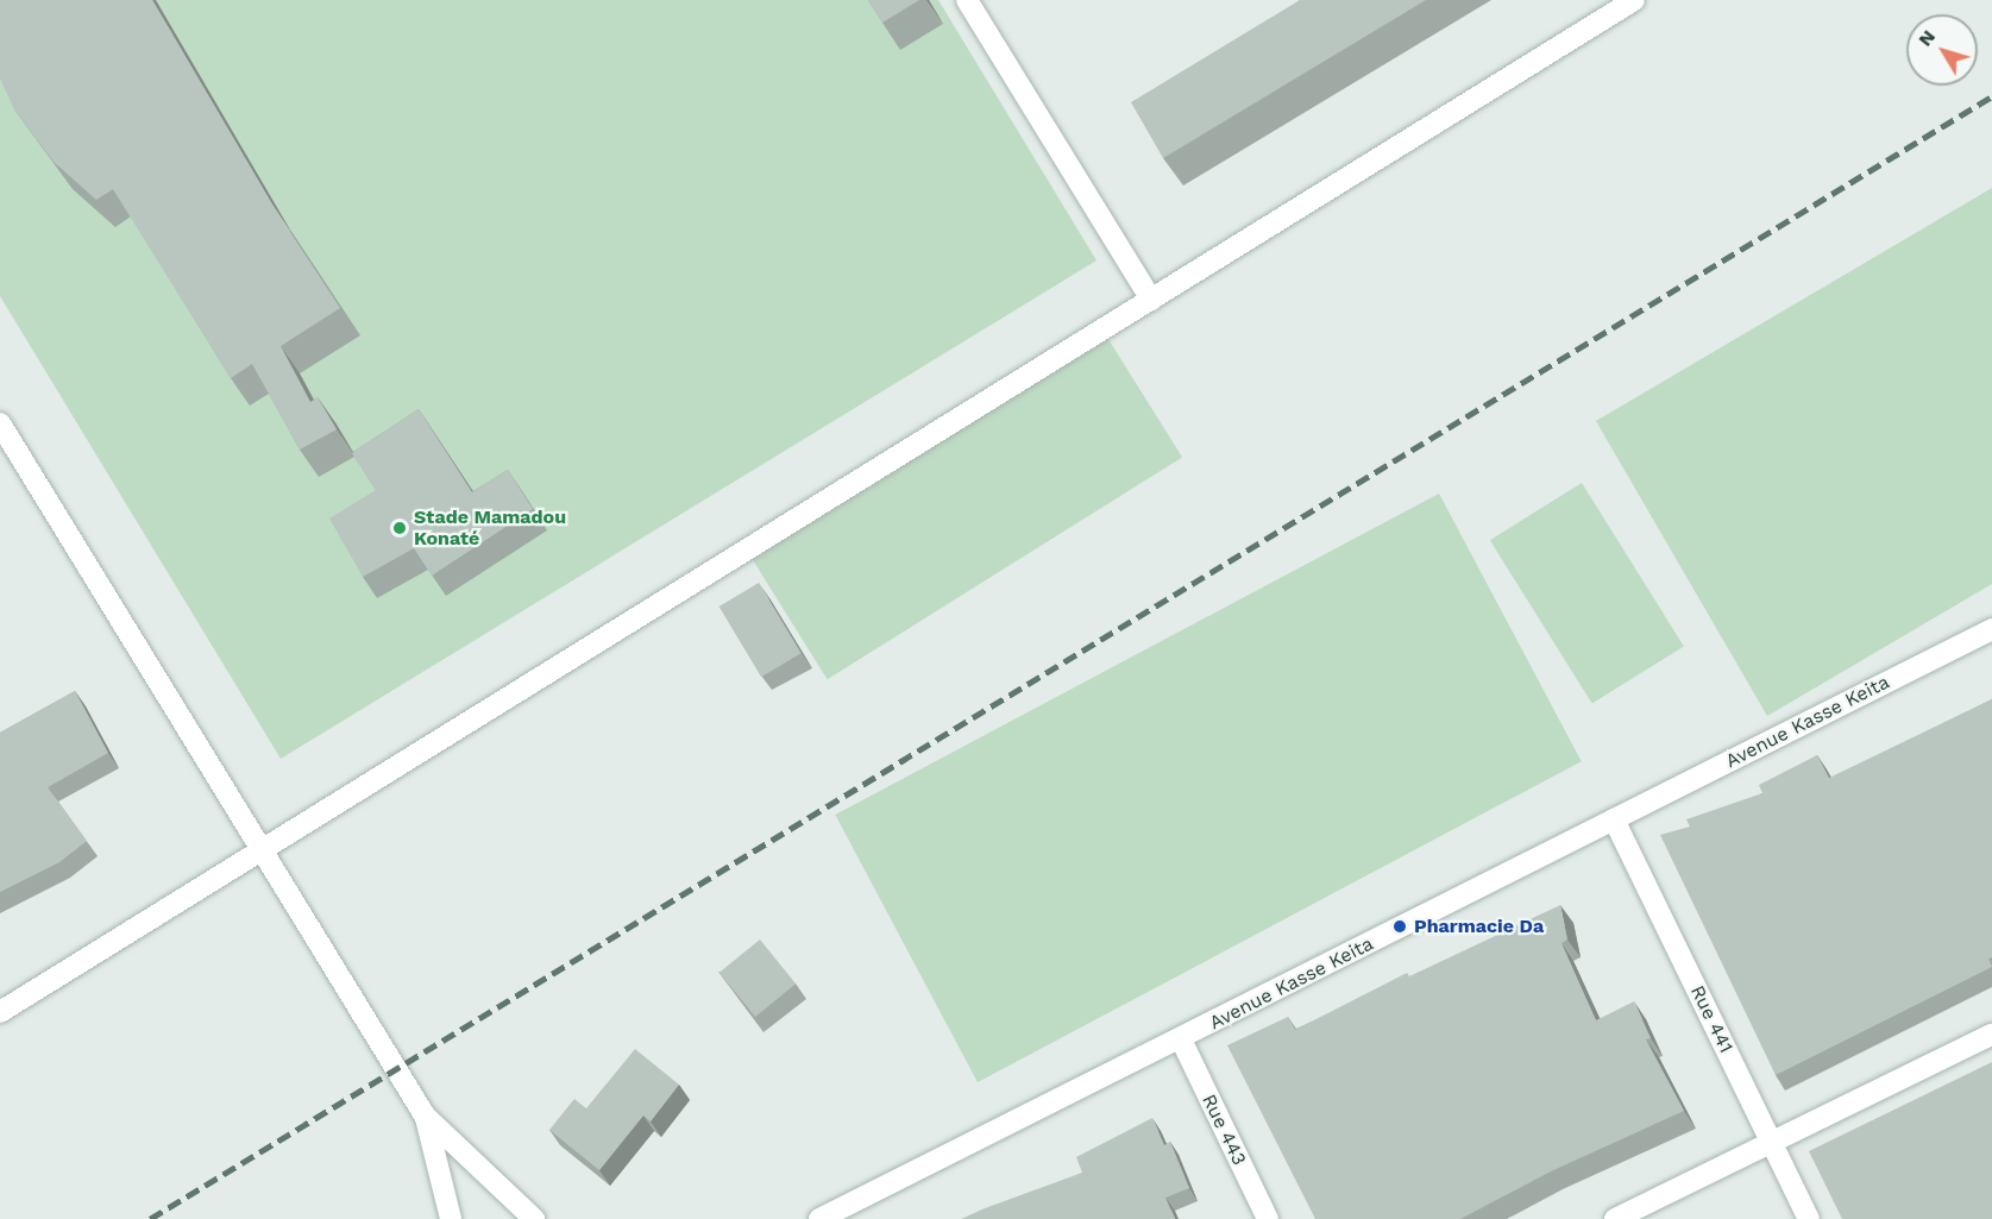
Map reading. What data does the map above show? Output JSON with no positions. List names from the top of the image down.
{
  "streets": {
    "street": ["Avenue Kasse Keita", "Rue 441", "Rue 443"]
  },
  "crossings": [
    ["Avenue Kasse Keita", "Rue 441"],
    ["Avenue Kasse Keita", "Rue 443"]
  ],
  "places": ["Stade Mamadou Konaté", "Pharmacie Da"],
  "north": "top left"
}
